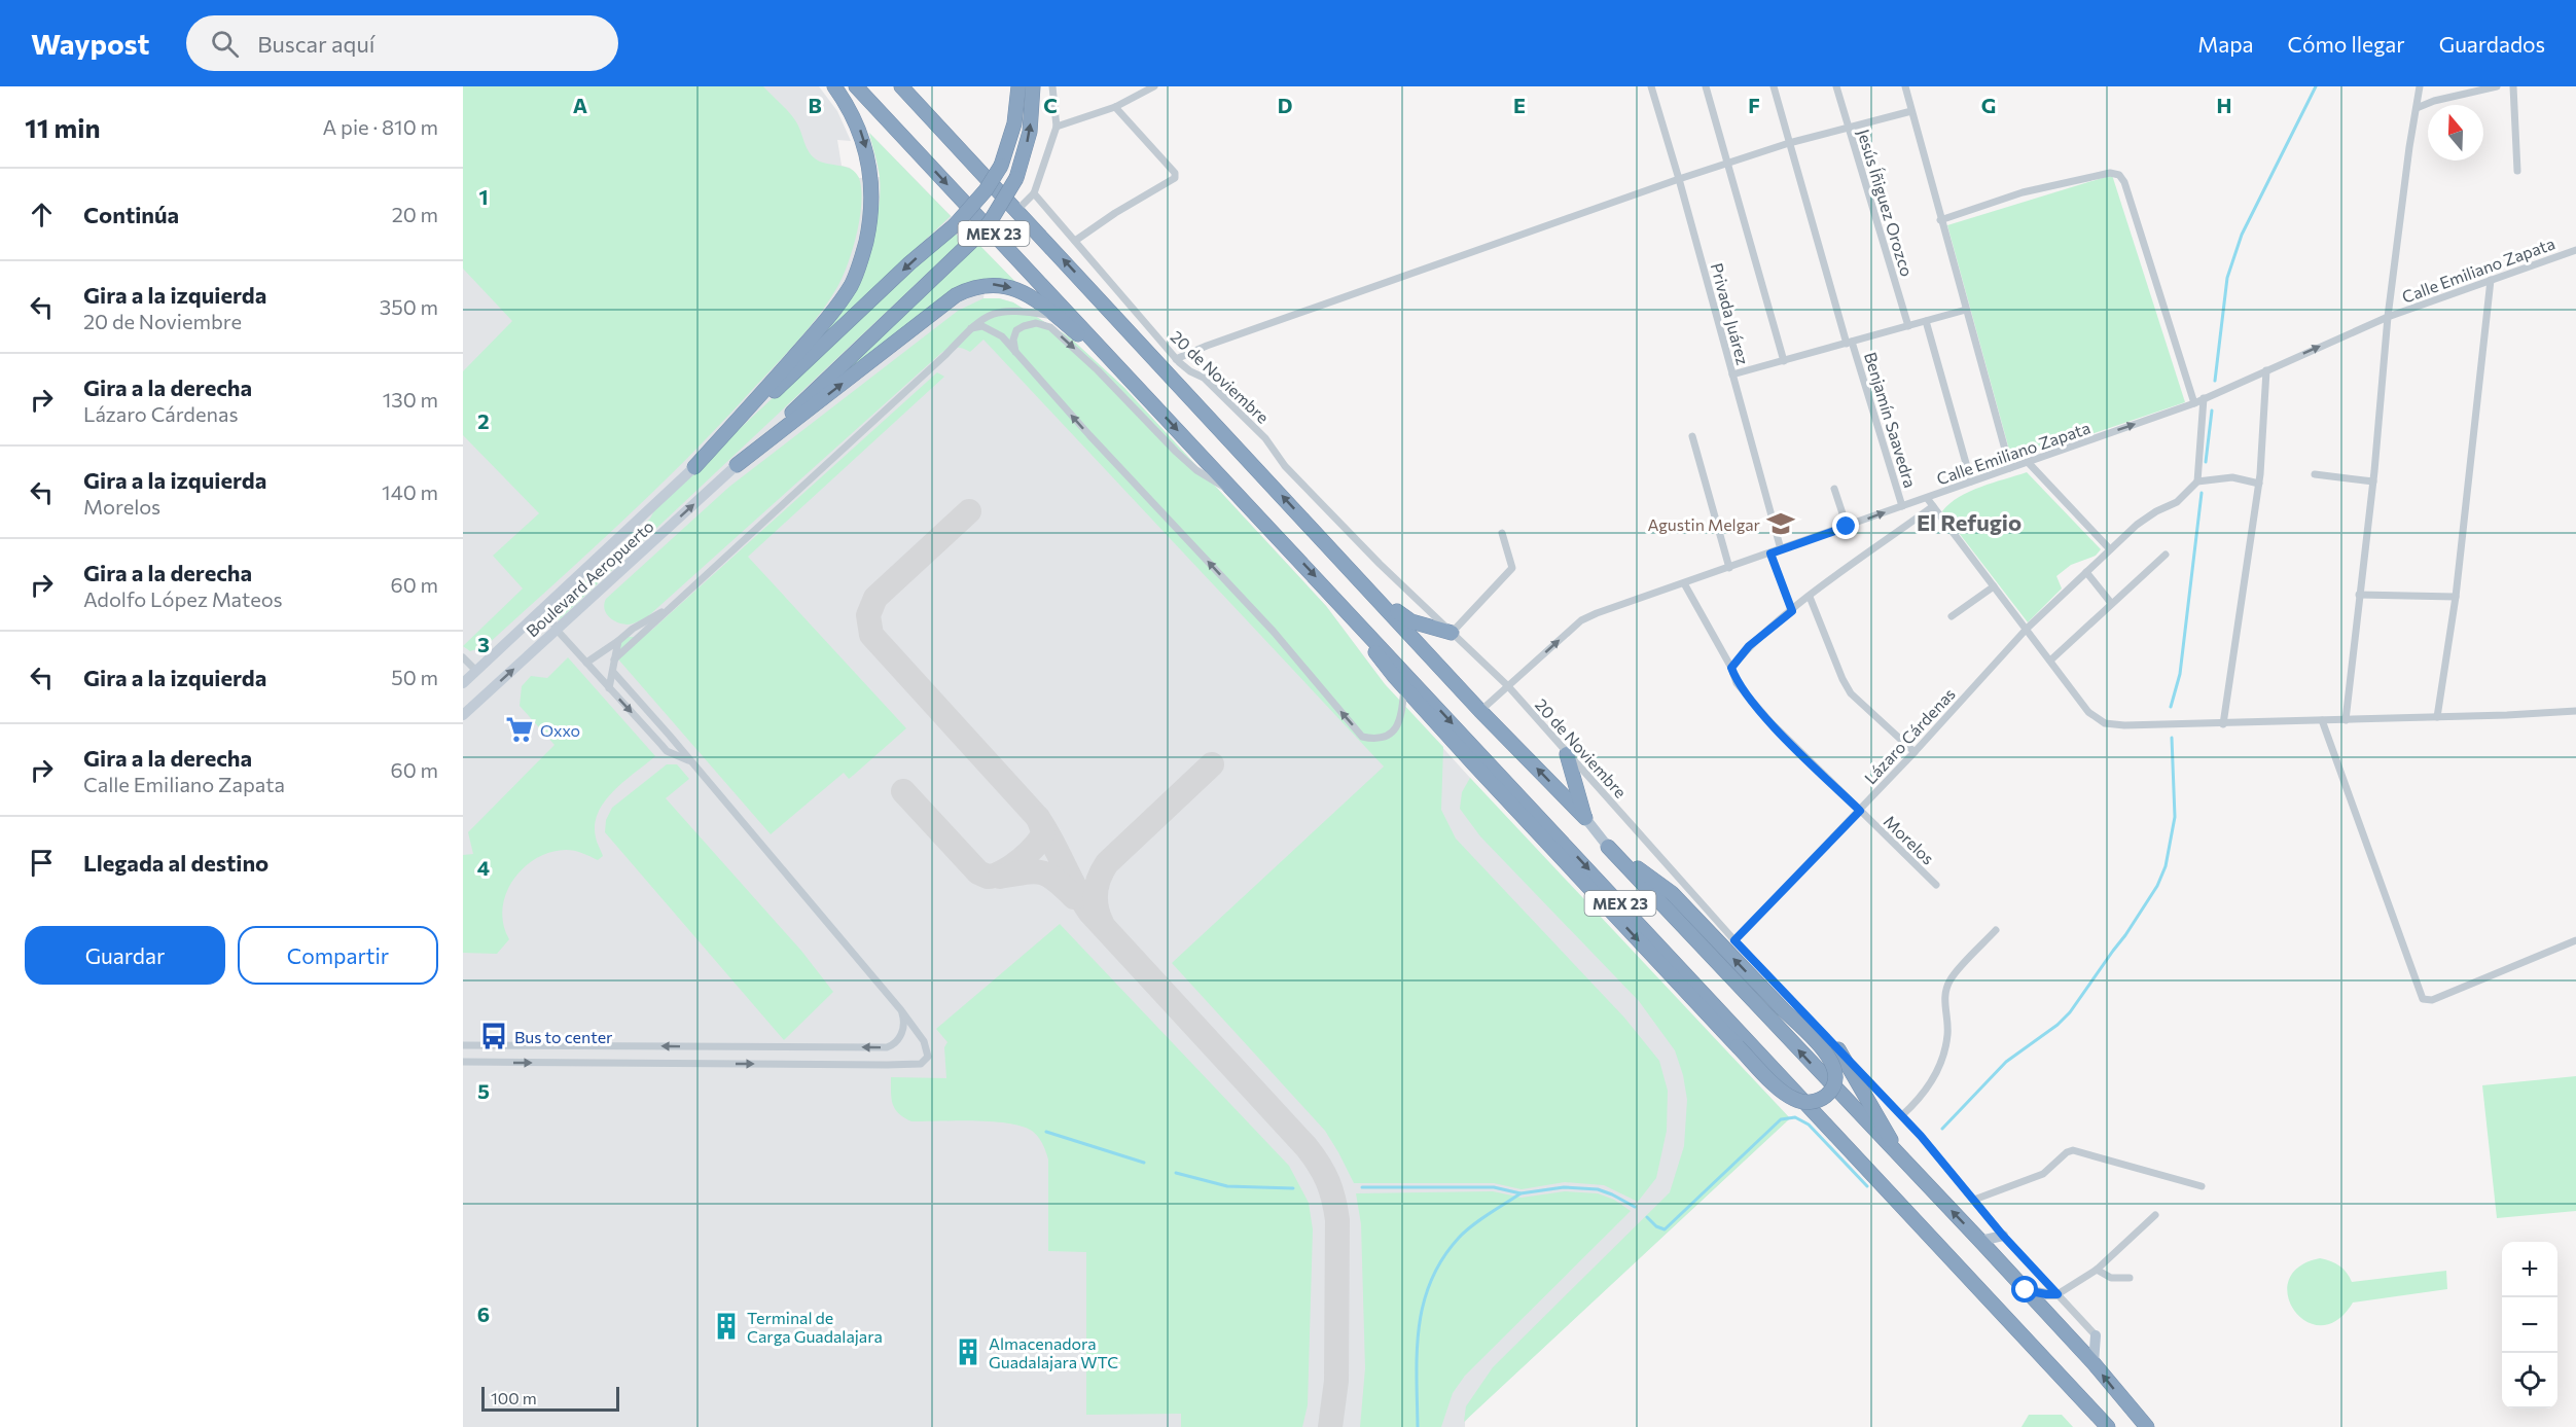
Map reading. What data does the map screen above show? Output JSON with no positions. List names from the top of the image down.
{
  "streets": {
    "highway": ["MEX 23"],
    "street": [
      "Jesús Íñiguez Orozco",
      "Calle Emiliano Zapata",
      "Privada Juárez",
      "20 de Noviembre",
      "Benjamín Saavedra",
      "Boulevard Aeropuerto",
      "Lázaro Cárdenas",
      "Morelos"
    ]
  },
  "crossings": [
    ["MEX 23", "Calle Emiliano Zapata"],
    ["Calle Emiliano Zapata", "Privada Juárez"],
    ["Calle Emiliano Zapata", "20 de Noviembre"],
    ["Calle Emiliano Zapata", "Benjamín Saavedra"],
    ["Calle Emiliano Zapata", "Morelos"],
    ["20 de Noviembre", "Lázaro Cárdenas"],
    ["Lázaro Cárdenas", "Morelos"]
  ],
  "one_way": ["Calle Emiliano Zapata"],
  "districts": ["El Refugio"],
  "places": {
    "school or university": ["Agustin Melgar"],
    "supermarket": ["Oxxo"],
    "bus stop": ["Bus to center"],
    "building": ["Terminal de Carga Guadalajara", "Almacenadora Guadalajara WTC"]
  },
  "scale_bar": "100 m",
  "north": "top",
  "page": {
    "header": "Waypost",
    "search": "Buscar aquí",
    "nav": ["Mapa", "Cómo llegar", "Guardados"],
    "heading": ["11 min", "A pie · 810 m"],
    "list": [
      ["Continúa", "20 m"],
      ["Gira a la izquierda", "20 de Noviembre", "350 m"],
      ["Gira a la derecha", "Lázaro Cárdenas", "130 m"],
      ["Gira a la izquierda", "Morelos", "140 m"],
      ["Gira a la derecha", "Adolfo López Mateos", "60 m"],
      ["Gira a la izquierda", "50 m"],
      ["Gira a la derecha", "Calle Emiliano Zapata", "60 m"],
      "Llegada al destino"
    ],
    "buttons": ["Guardar", "Compartir"],
    "map_buttons": ["+", "−"],
    "scale": "100 m"
  },
  "grid": {
    "columns": [
      "A",
      "B",
      "C",
      "D",
      "E",
      "F",
      "G",
      "H"
    ],
    "rows": [
      "1",
      "2",
      "3",
      "4",
      "5",
      "6"
    ]
  }
}
